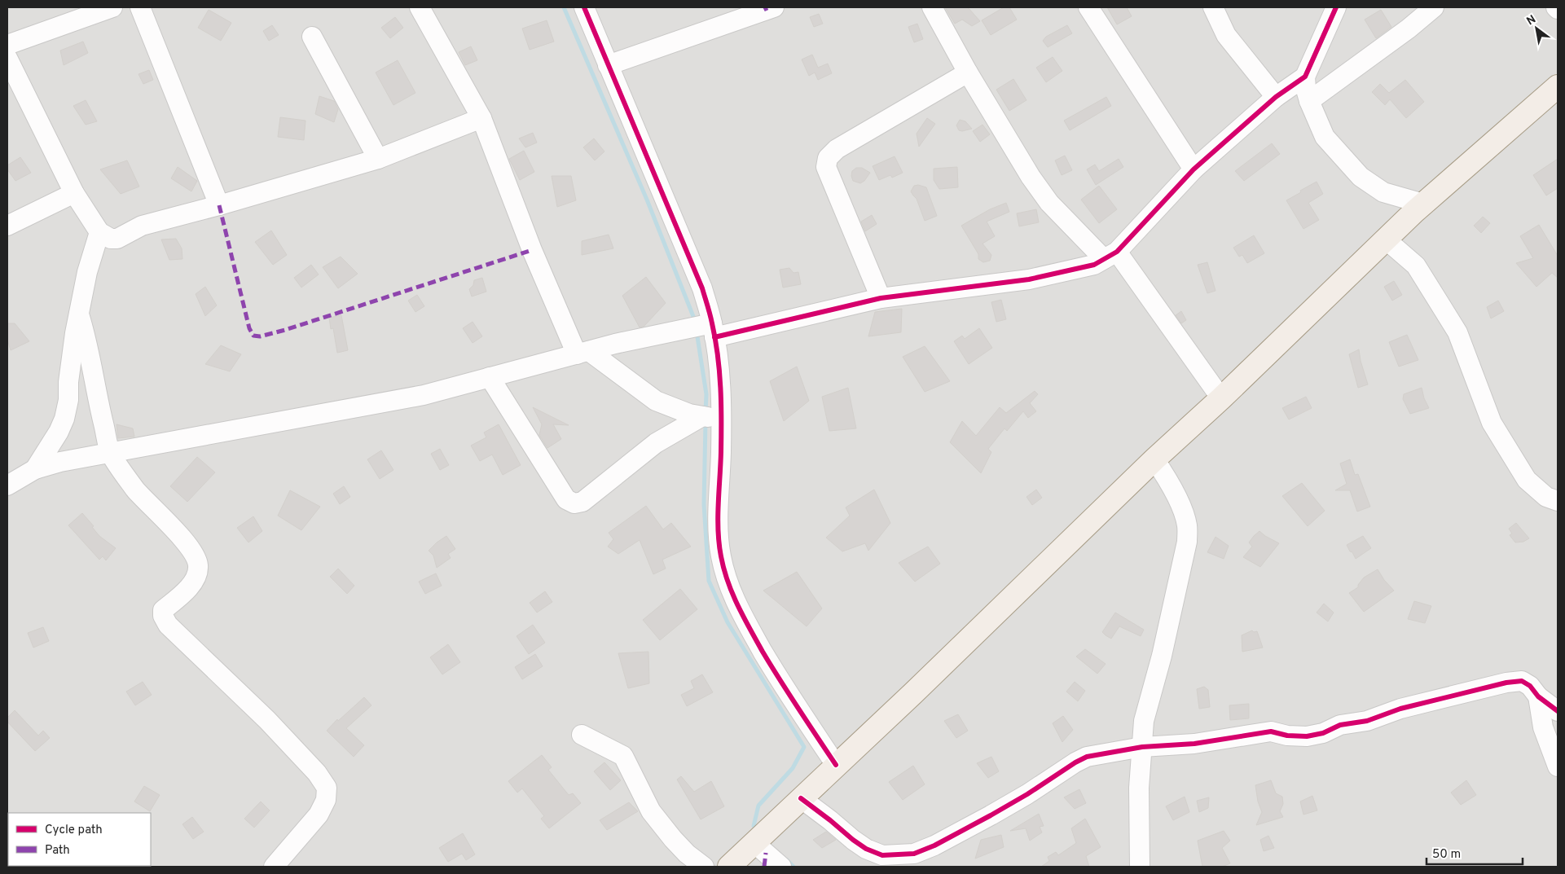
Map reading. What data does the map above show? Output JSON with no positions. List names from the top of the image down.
{
  "legend": ["Cycle path", "Path"],
  "scale_bar": "50 m",
  "north": "top left"
}
